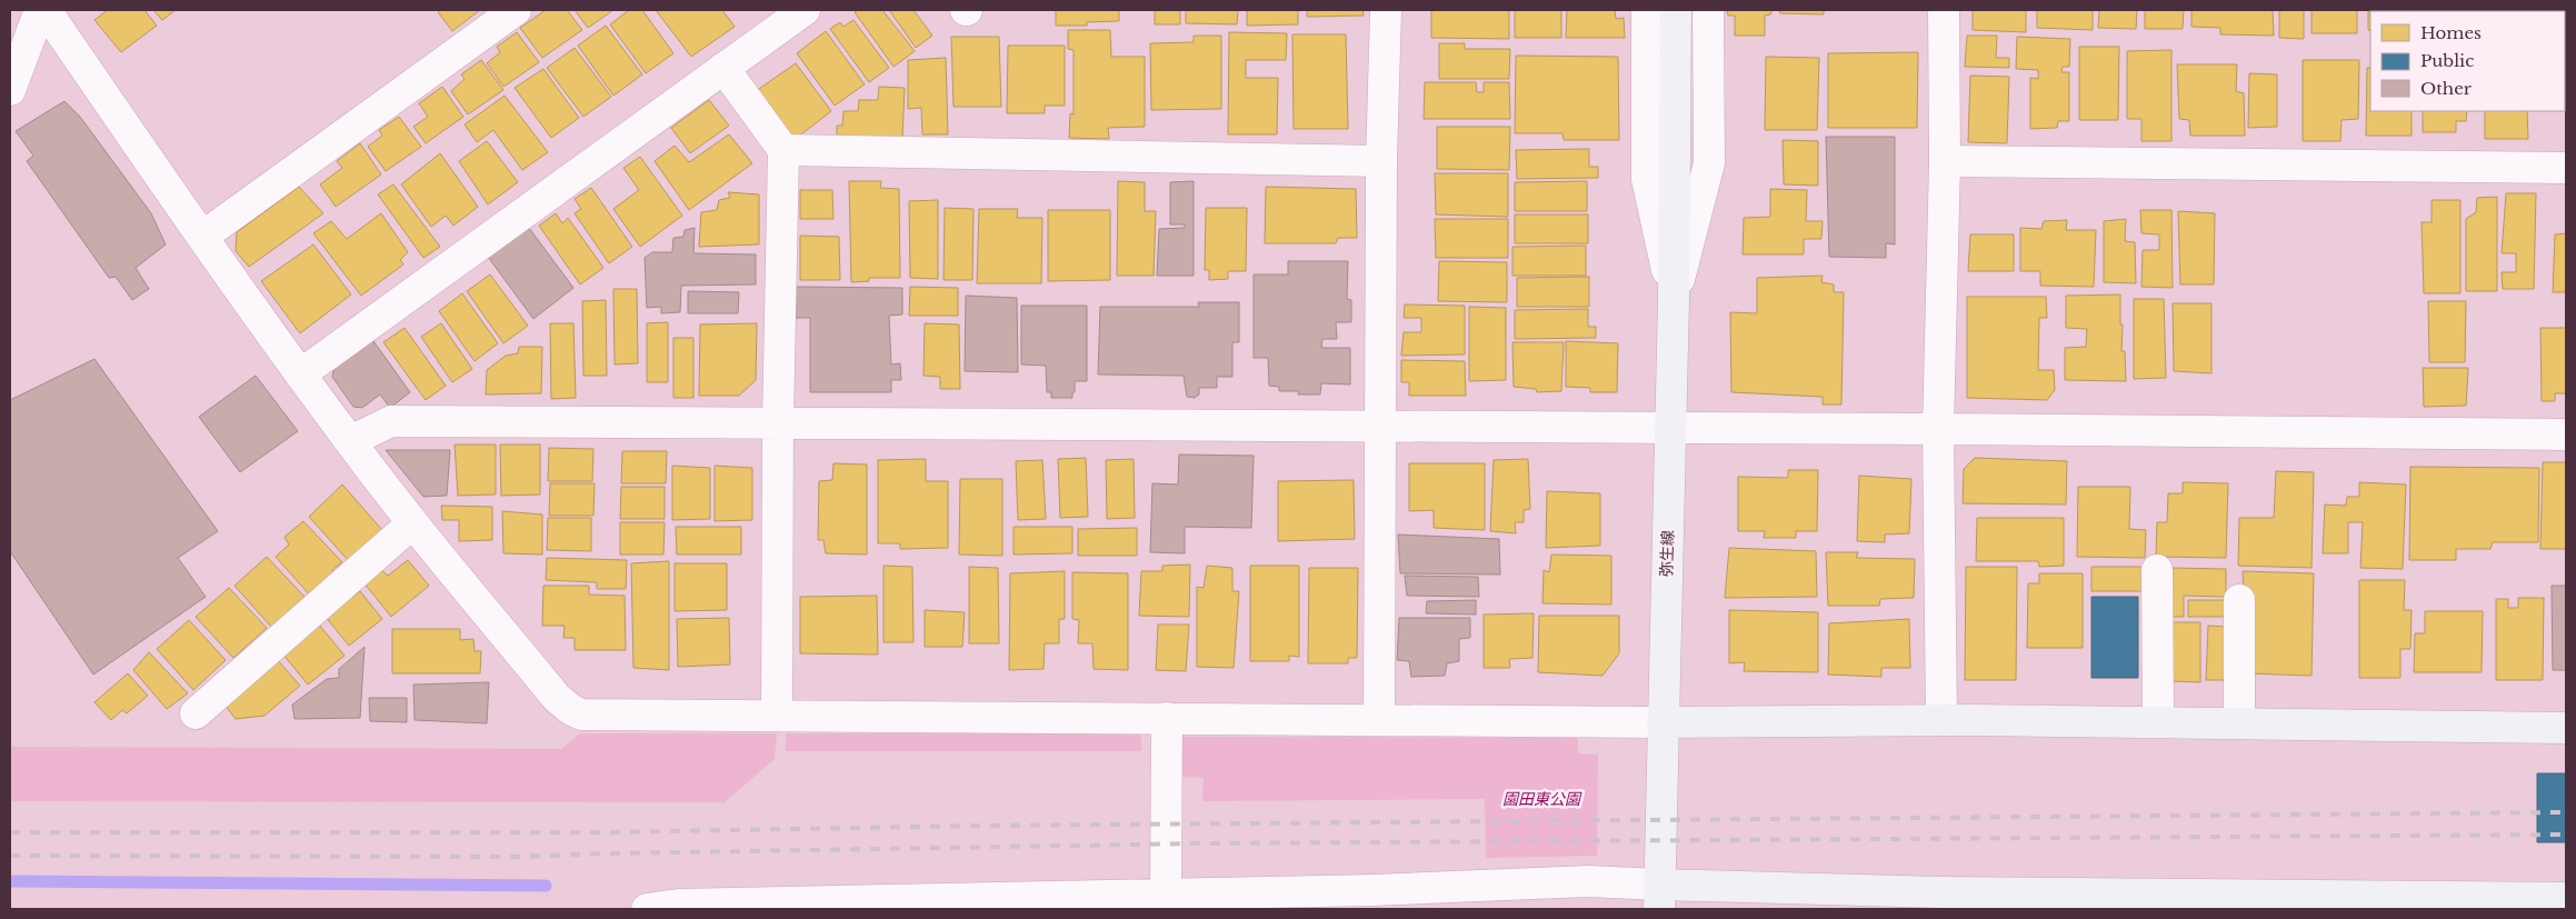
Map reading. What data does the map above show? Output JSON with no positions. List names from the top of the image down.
{
  "streets": {
    "street": ["弥生線"]
  },
  "parks": ["園田東公園"],
  "legend": ["Homes", "Public", "Other"]
}
